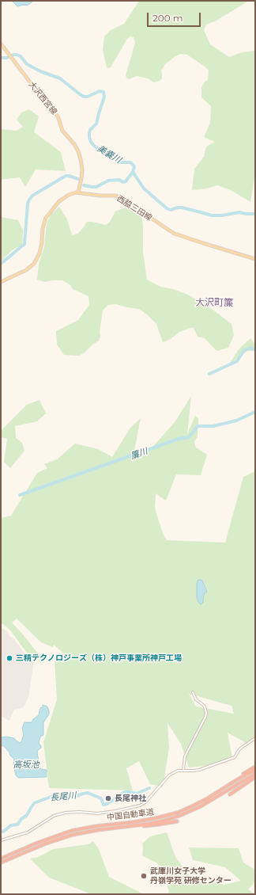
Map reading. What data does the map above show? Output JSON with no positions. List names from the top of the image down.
{
  "streets": {
    "highway": ["中国自動車道"],
    "main road": ["大沢西宮線", "西脇三田線"]
  },
  "crossings": [
    ["大沢西宮線", "西脇三田線"]
  ],
  "districts": ["大沢町簾"],
  "water": [
    "美嚢川",
    "簾川",
    "高坂池",
    "長尾川"
  ],
  "places": ["三精テクノロジーズ（株）神戸事業所神戸工場", "長尾神社", "武庫川女子大学 丹嶺学苑 研修センター"],
  "scale_bar": "200 m"
}
